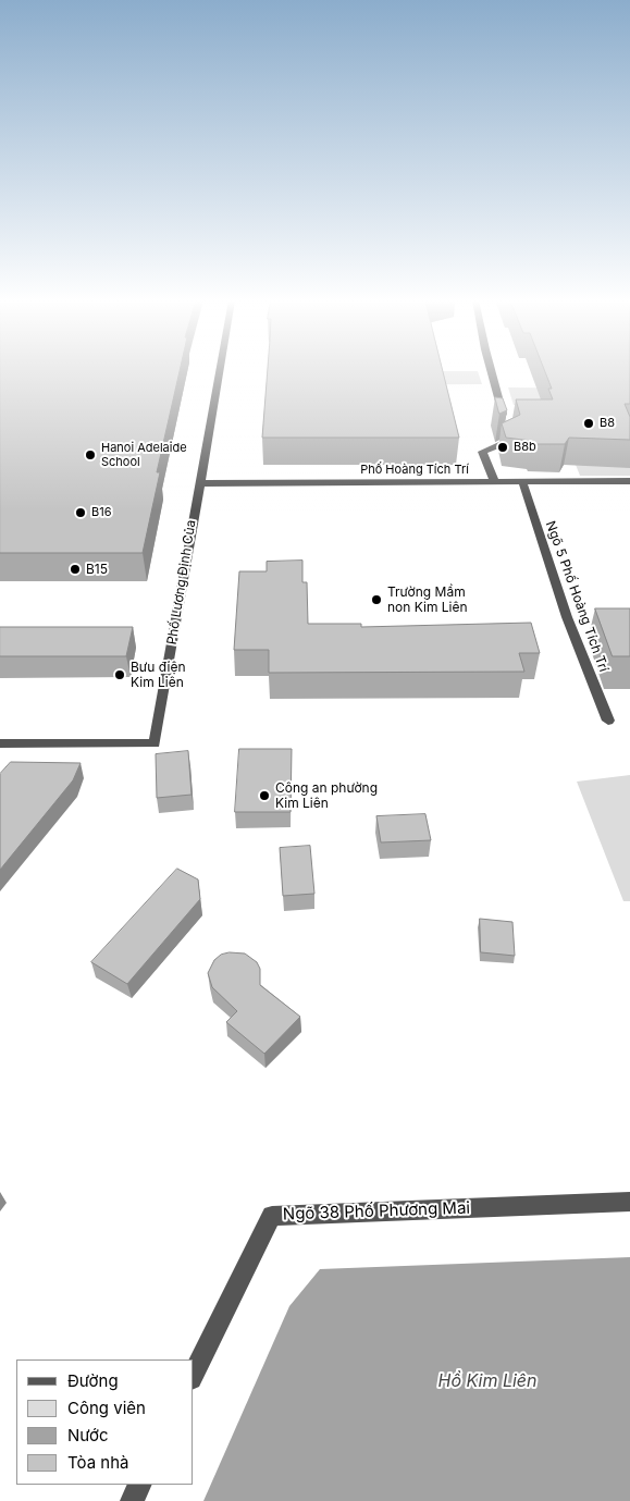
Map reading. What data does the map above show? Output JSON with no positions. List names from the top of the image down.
{
  "streets": {
    "street": [
      "Phố Hoàng Tích Trí",
      "Phố Lương Định Của",
      "Ngõ 5 Phố Hoàng Tích Trí",
      "Ngõ 38 Phố Phương Mai"
    ]
  },
  "crossings": [
    ["Phố Hoàng Tích Trí", "Phố Lương Định Của"],
    ["Phố Hoàng Tích Trí", "Ngõ 5 Phố Hoàng Tích Trí"]
  ],
  "water": ["Hồ Kim Liên"],
  "places": [
    "B8",
    "B8b",
    "Hanoi Adelaide School",
    "B16",
    "B15",
    "Trường Mầm non Kim Liên",
    "Bưu điện Kim Liên",
    "Công an phường Kim Liên"
  ],
  "legend": [
    "Đường",
    "Công viên",
    "Nước",
    "Tòa nhà"
  ]
}
